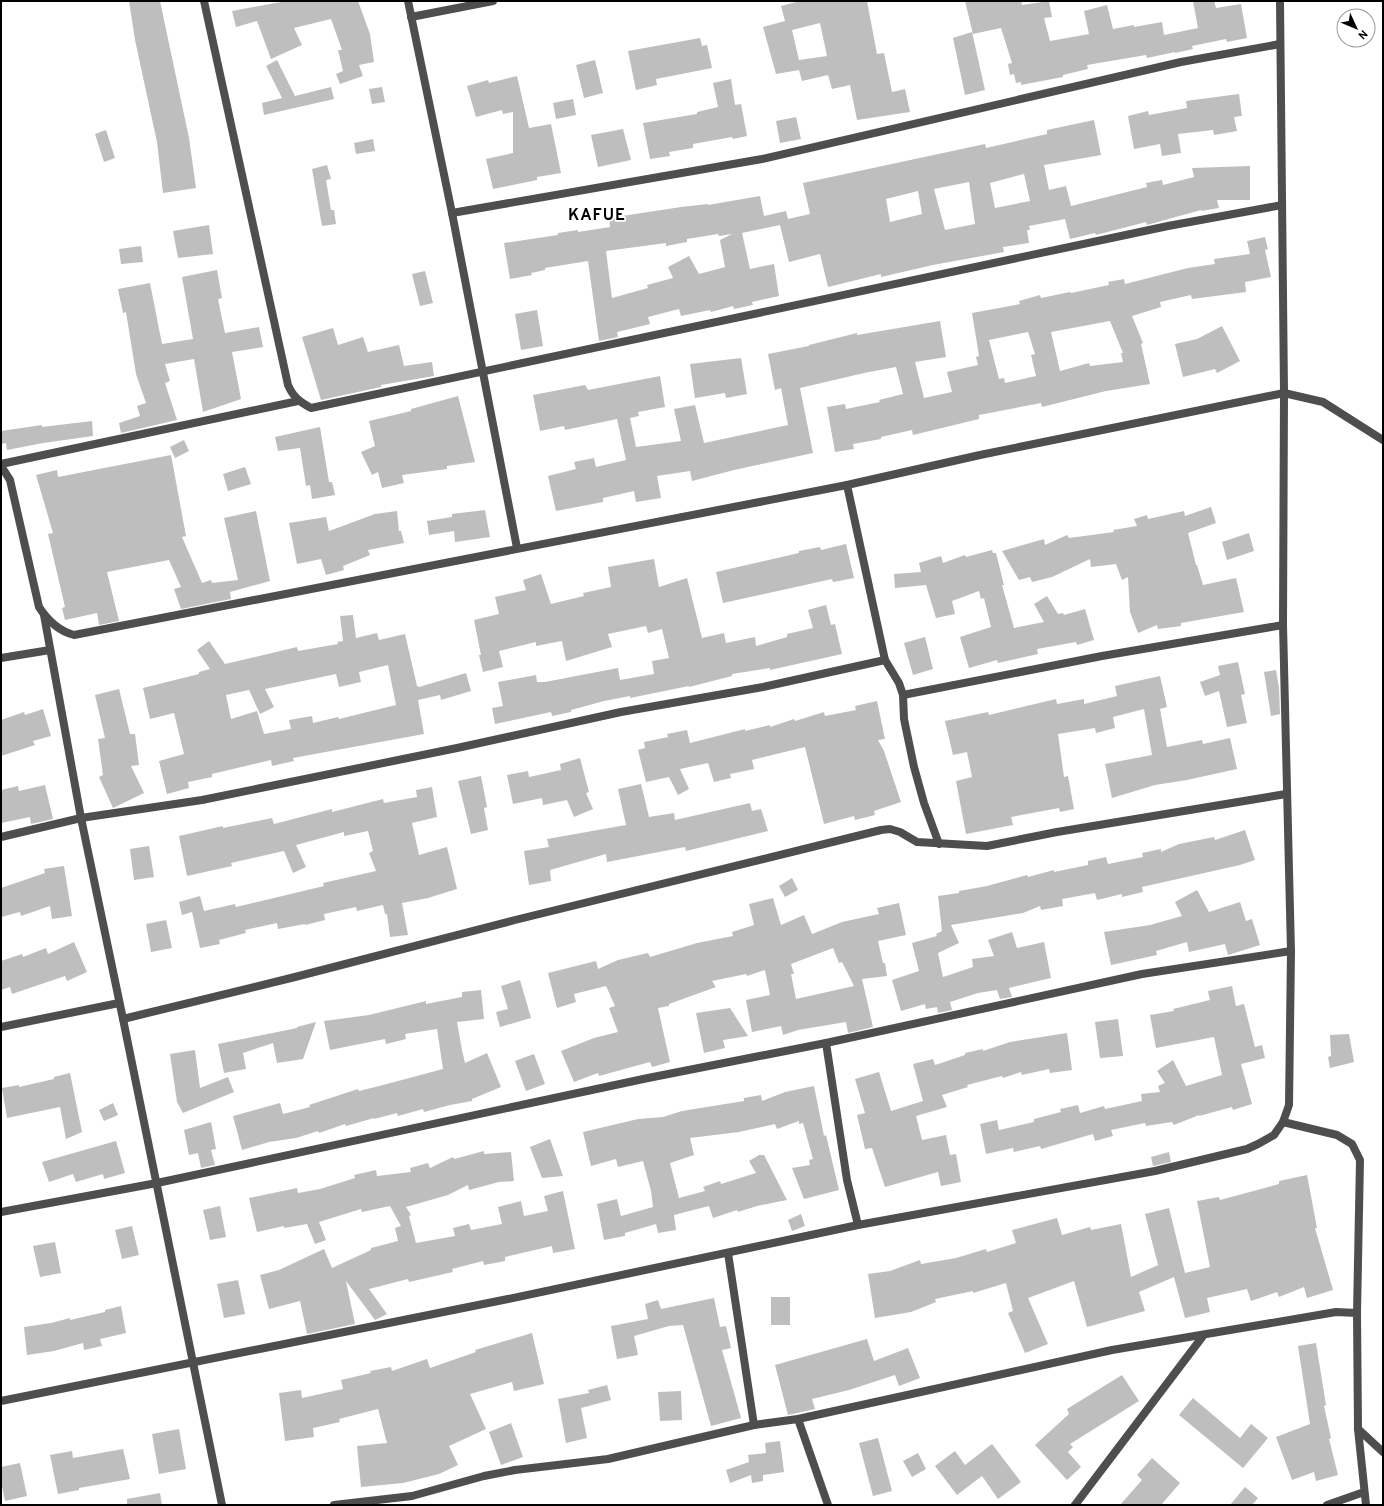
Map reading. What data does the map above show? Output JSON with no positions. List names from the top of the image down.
{
  "districts": ["KAFUE"],
  "north": "bottom right"
}
